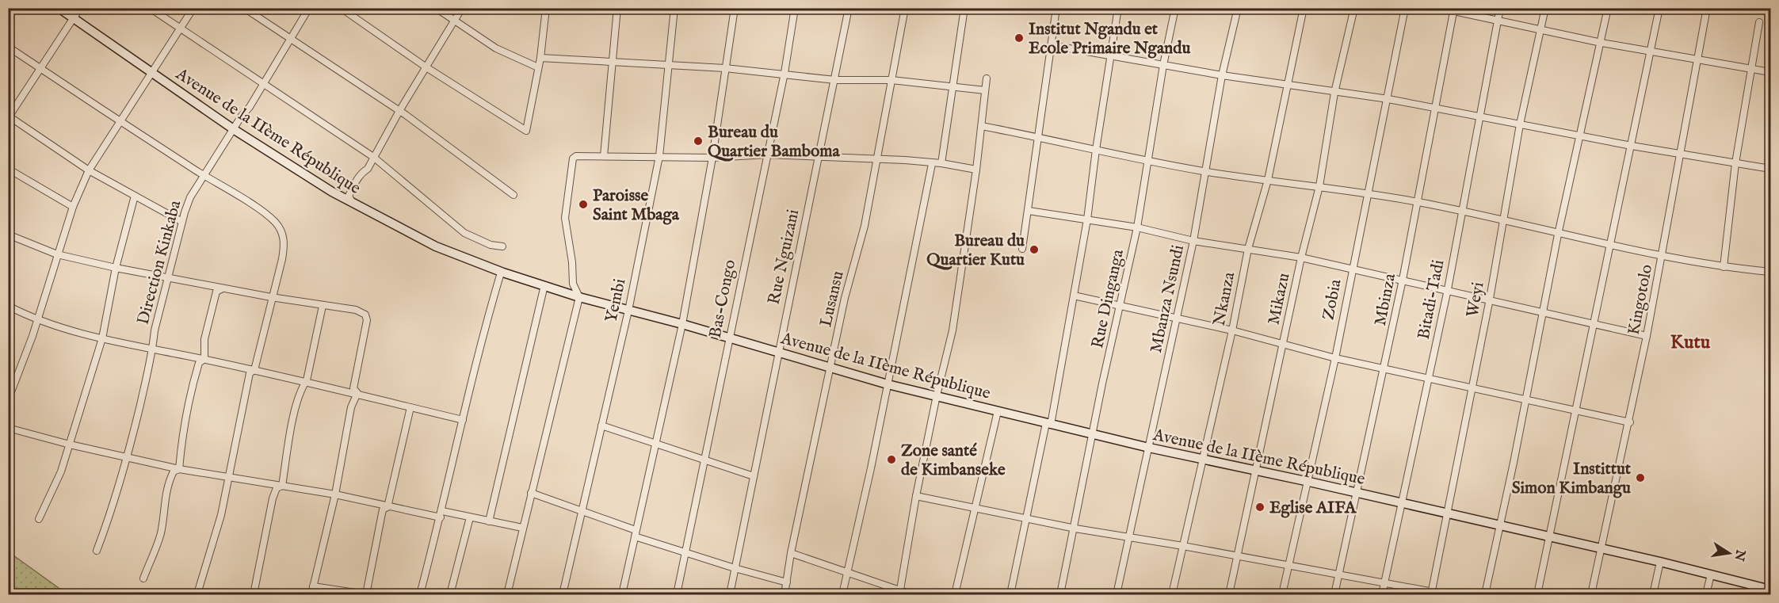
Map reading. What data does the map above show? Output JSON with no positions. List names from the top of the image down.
{
  "streets": {
    "street": [
      "Avenue de la IIème République",
      "Rue Nguizani",
      "Direction Kinkaba",
      "Bas-Congo",
      "Lusansu",
      "Rue Dinganga",
      "Mbanza Nsundi",
      "Nkanza",
      "Mikazu",
      "Zobia",
      "Mbinza",
      "Bitadi-Tadi",
      "Weyi",
      "Kingotolo",
      "Yembi"
    ]
  },
  "crossings": [
    ["Avenue de la IIème République", "Rue Nguizani"],
    ["Avenue de la IIème République", "Direction Kinkaba"],
    ["Avenue de la IIème République", "Bas-Congo"],
    ["Avenue de la IIème République", "Lusansu"],
    ["Avenue de la IIème République", "Rue Dinganga"],
    ["Avenue de la IIème République", "Mbanza Nsundi"],
    ["Avenue de la IIème République", "Nkanza"],
    ["Avenue de la IIème République", "Mikazu"],
    ["Avenue de la IIème République", "Zobia"],
    ["Avenue de la IIème République", "Mbinza"],
    ["Avenue de la IIème République", "Bitadi-Tadi"],
    ["Avenue de la IIème République", "Weyi"],
    ["Avenue de la IIème République", "Kingotolo"],
    ["Avenue de la IIème République", "Yembi"]
  ],
  "districts": ["Kutu"],
  "places": [
    "Institut Ngandu et Ecole Primaire Ngandu",
    "Bureau du Quartier Bamboma",
    "Paroisse Saint Mbaga",
    "Bureau du Quartier Kutu",
    "Zone santé de Kimbanseke",
    "Instittut Simon Kimbangu",
    "Eglise AIFA"
  ],
  "north": "right"
}
